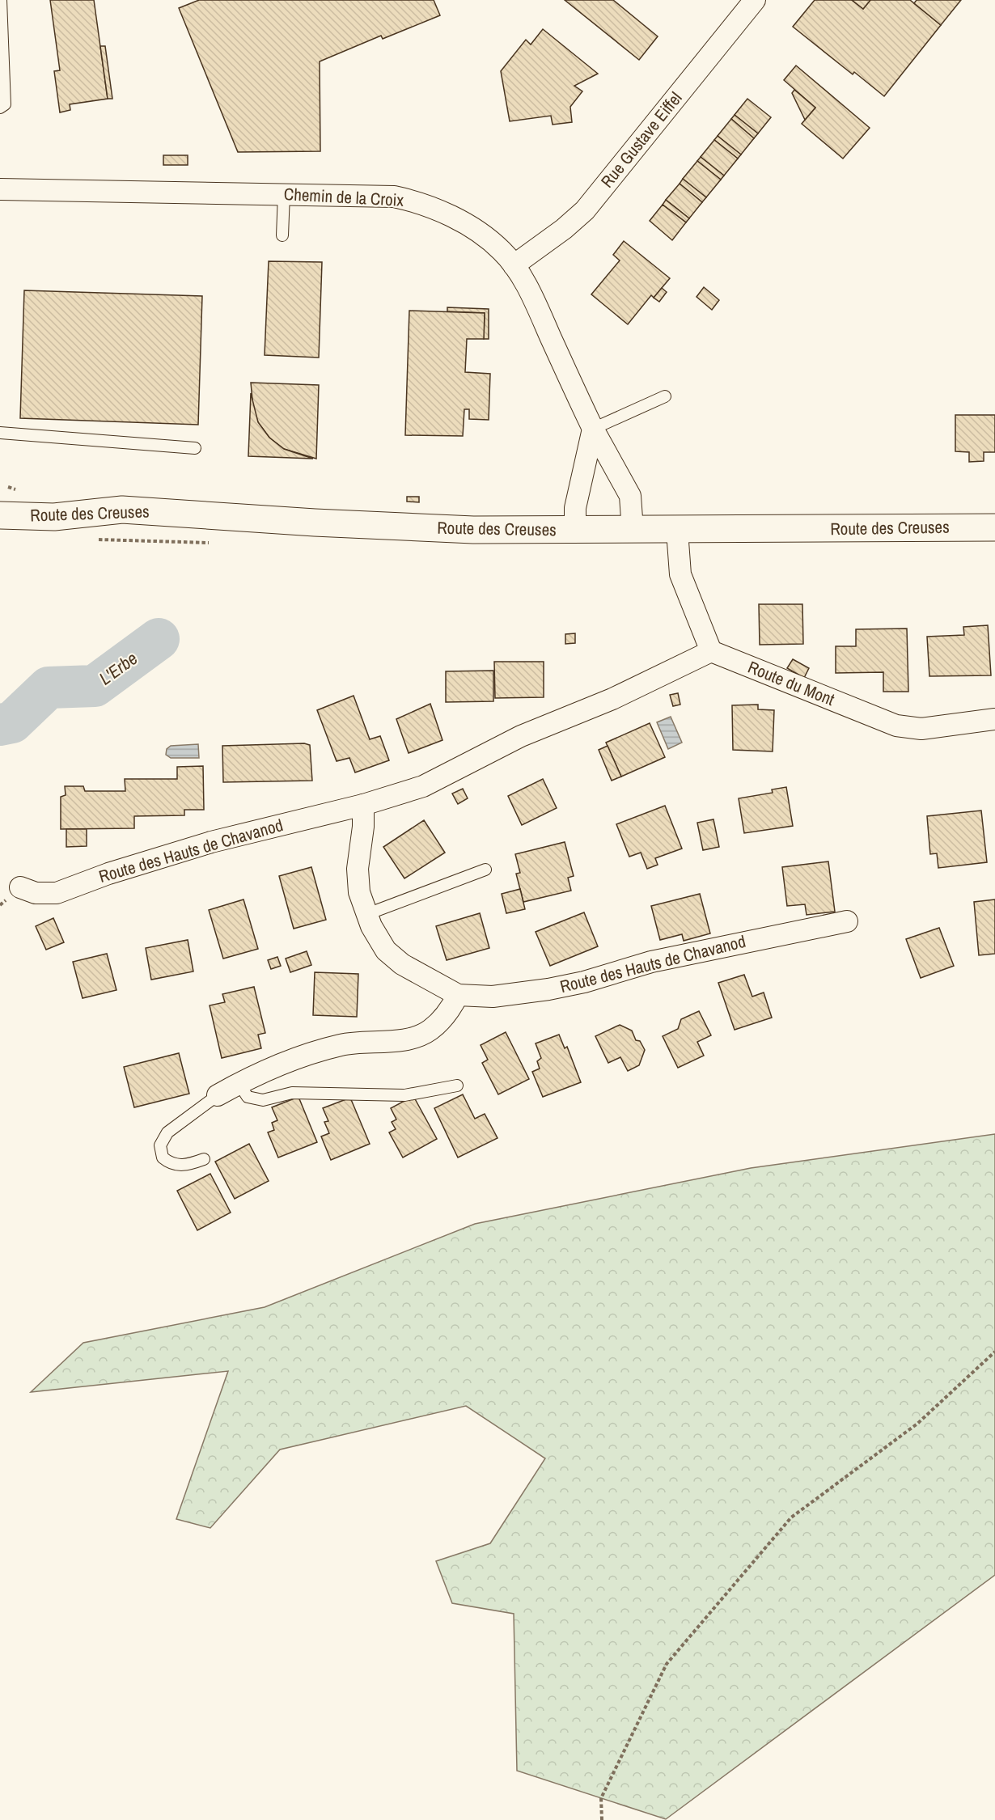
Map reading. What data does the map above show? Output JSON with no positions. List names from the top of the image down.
{
  "streets": {
    "main road": ["Route des Creuses"],
    "street": [
      "Rue Gustave Eiffel",
      "Chemin de la Croix",
      "Route du Mont",
      "Route des Hauts de Chavanod"
    ]
  },
  "crossings": [
    ["Rue Gustave Eiffel", "Chemin de la Croix"],
    ["Chemin de la Croix", "Route des Creuses"],
    ["Route du Mont", "Route des Hauts de Chavanod"]
  ],
  "water": ["L'Erbe"]
}
